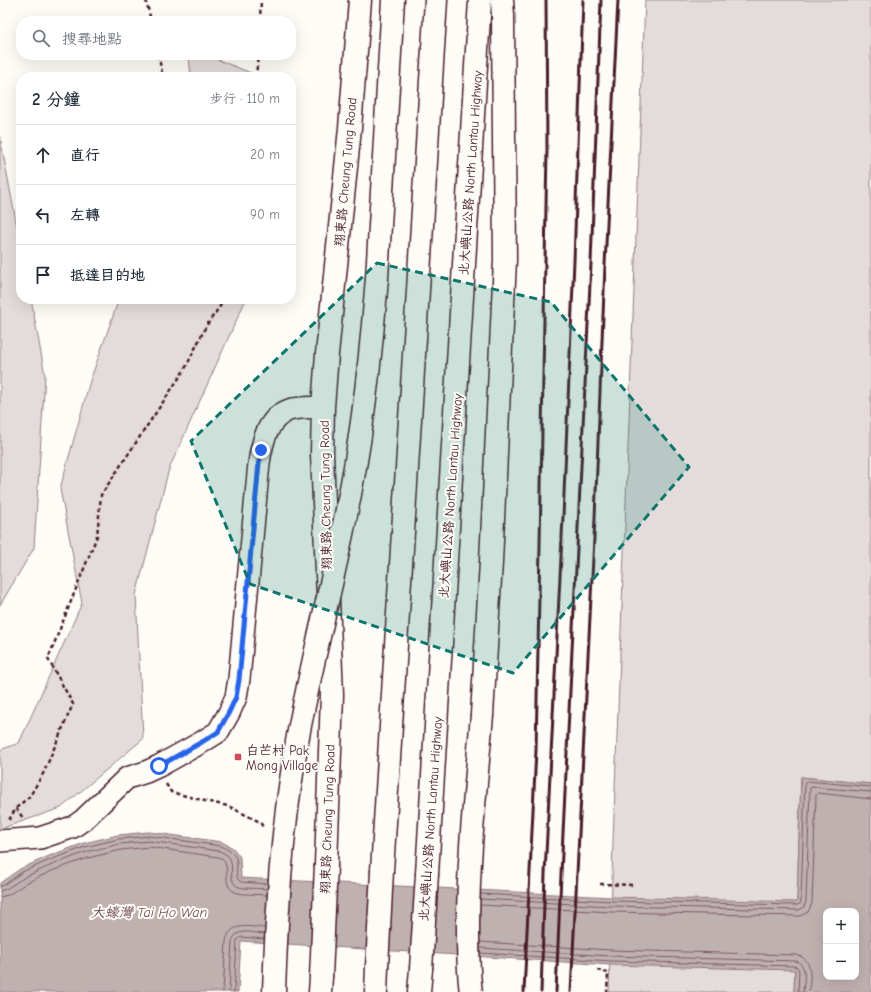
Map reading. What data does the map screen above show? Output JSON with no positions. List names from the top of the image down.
{
  "streets": {
    "main road": ["翔東路 Cheung Tung Road", "北大嶼山公路 North Lantau Highway"]
  },
  "water": ["大蠔灣 Tai Ho Wan"],
  "places": {
    "transit": ["白芒村 Pak Mong Village"]
  },
  "page": {
    "search": "搜尋地點",
    "heading": ["2 分鐘", "步行 · 110 m"],
    "list": [
      ["直行", "20 m"],
      ["左轉", "90 m"],
      "抵達目的地"
    ],
    "map_buttons": ["+", "−"]
  }
}
